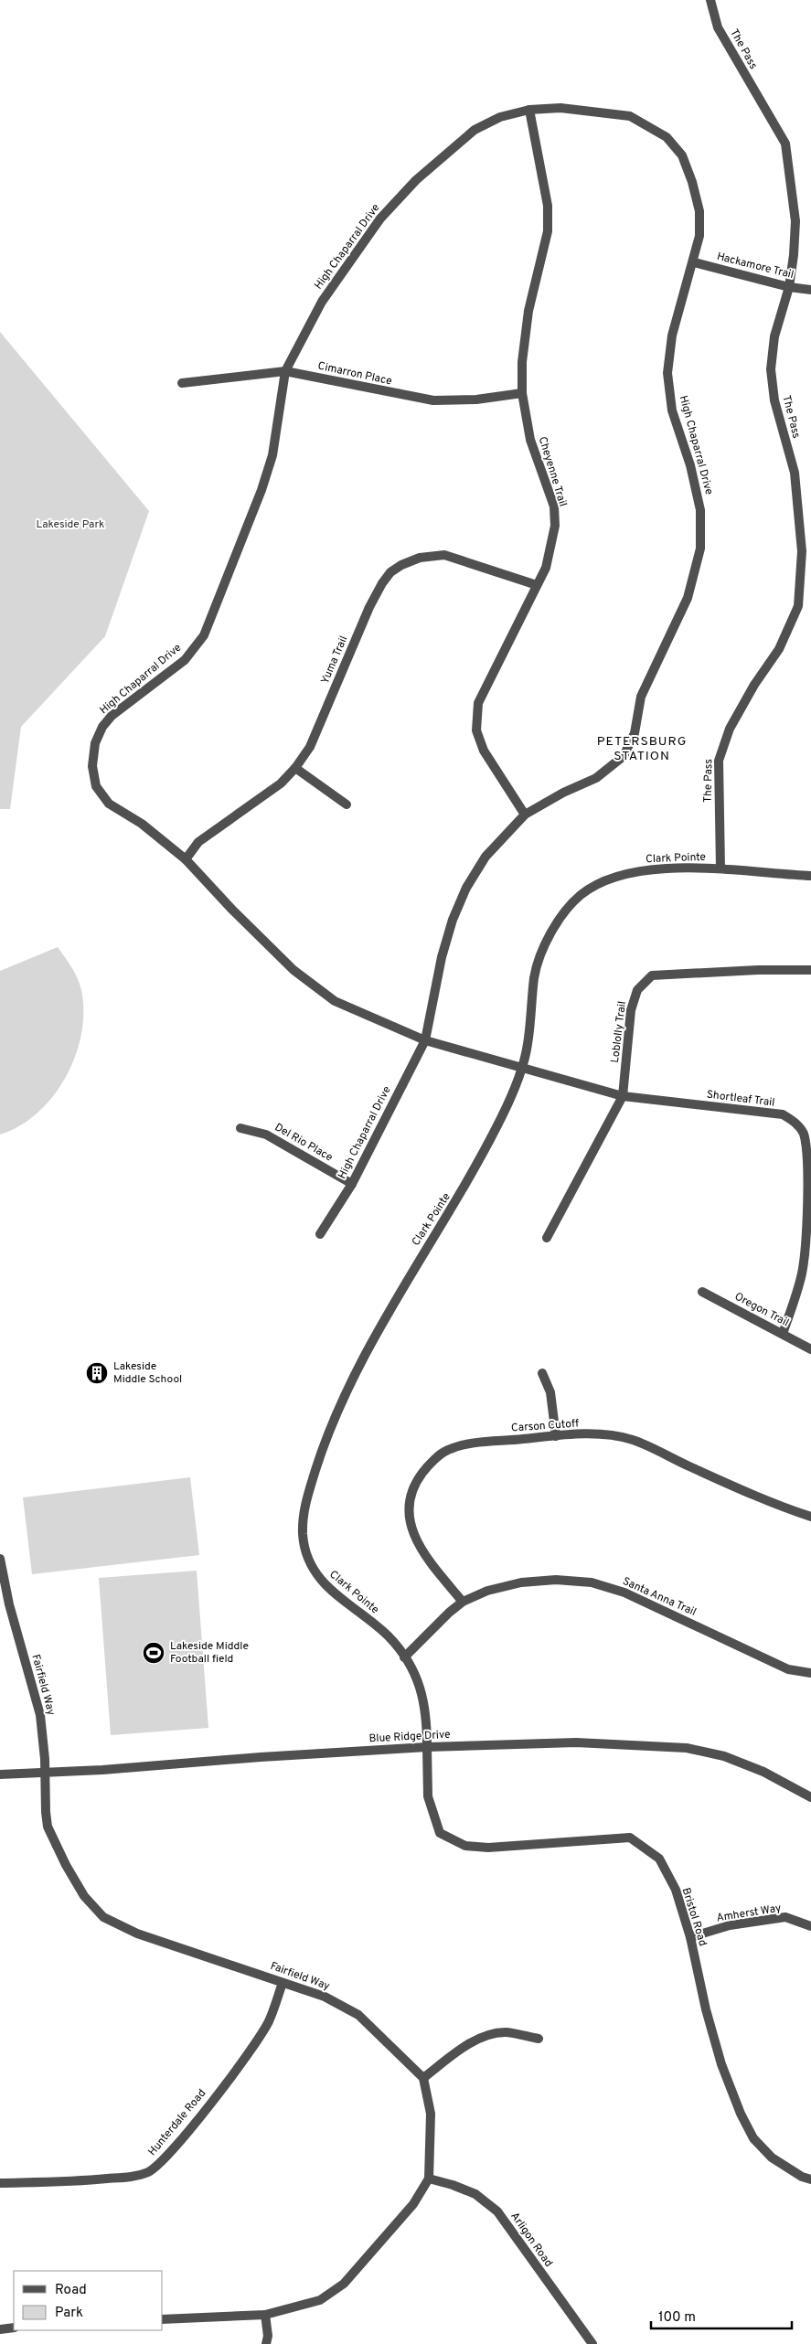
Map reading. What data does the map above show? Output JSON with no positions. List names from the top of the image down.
{
  "streets": {
    "street": [
      "The Pass",
      "High Chaparral Drive",
      "Hackamore Trail",
      "Cimarron Place",
      "Cheyenne Trail",
      "Yuma Trail",
      "Clark Pointe",
      "Loblolly Trail",
      "Shortleaf Trail",
      "Del Rio Place",
      "Oregon Trail",
      "Carson Cutoff",
      "Santa Anna Trail",
      "Fairfield Way",
      "Blue Ridge Drive",
      "Amherst Way",
      "Bristol Road",
      "Hunterdale Road",
      "Arligon Road"
    ]
  },
  "crossings": [
    ["The Pass", "Hackamore Trail"],
    ["The Pass", "Clark Pointe"],
    ["High Chaparral Drive", "Hackamore Trail"],
    ["High Chaparral Drive", "Cimarron Place"],
    ["High Chaparral Drive", "Cheyenne Trail"],
    ["High Chaparral Drive", "Yuma Trail"],
    ["High Chaparral Drive", "Clark Pointe"],
    ["High Chaparral Drive", "Shortleaf Trail"],
    ["High Chaparral Drive", "Del Rio Place"],
    ["Cimarron Place", "Cheyenne Trail"],
    ["Cheyenne Trail", "Yuma Trail"],
    ["Clark Pointe", "Shortleaf Trail"],
    ["Clark Pointe", "Santa Anna Trail"],
    ["Clark Pointe", "Blue Ridge Drive"],
    ["Clark Pointe", "Bristol Road"],
    ["Loblolly Trail", "Shortleaf Trail"],
    ["Shortleaf Trail", "Oregon Trail"],
    ["Carson Cutoff", "Santa Anna Trail"],
    ["Fairfield Way", "Blue Ridge Drive"],
    ["Fairfield Way", "Hunterdale Road"],
    ["Blue Ridge Drive", "Bristol Road"],
    ["Amherst Way", "Bristol Road"]
  ],
  "districts": ["PETERSBURG STATION"],
  "parks": ["Lakeside Park"],
  "places": {
    "building": ["Lakeside Middle School"],
    "sports": ["Lakeside Middle Football field"]
  },
  "legend": ["Road", "Park"],
  "scale_bar": "100 m"
}
